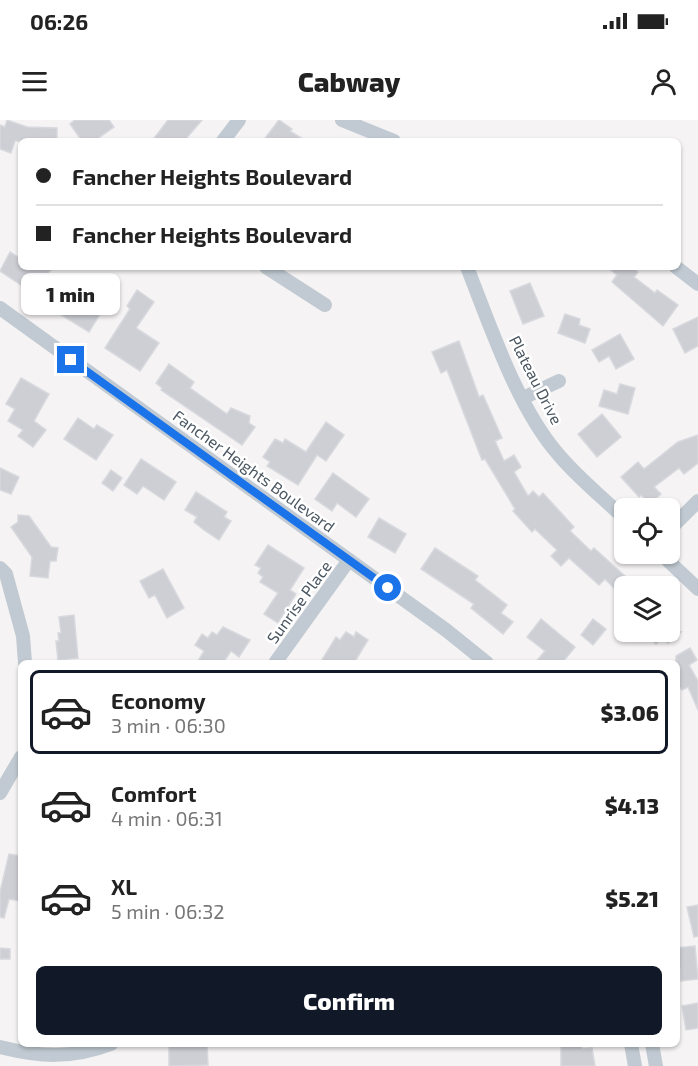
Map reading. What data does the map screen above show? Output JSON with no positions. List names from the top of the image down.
{
  "streets": {
    "street": ["Plateau Drive", "Fancher Heights Boulevard", "Sunrise Place"]
  },
  "crossings": [
    ["Fancher Heights Boulevard", "Sunrise Place"]
  ],
  "page": {
    "status": "06:26",
    "header": "Cabway",
    "banner": ["Fancher Heights Boulevard", "Fancher Heights Boulevard"],
    "bubble": "1 min",
    "list": [
      {
        "name": "Economy",
        "note": "3 min · 06:30",
        "value": "$3.06"
      },
      {
        "name": "Comfort",
        "note": "4 min · 06:31",
        "value": "$4.13"
      },
      {
        "name": "XL",
        "note": "5 min · 06:32",
        "value": "$5.21"
      }
    ],
    "buttons": "Confirm"
  }
}
